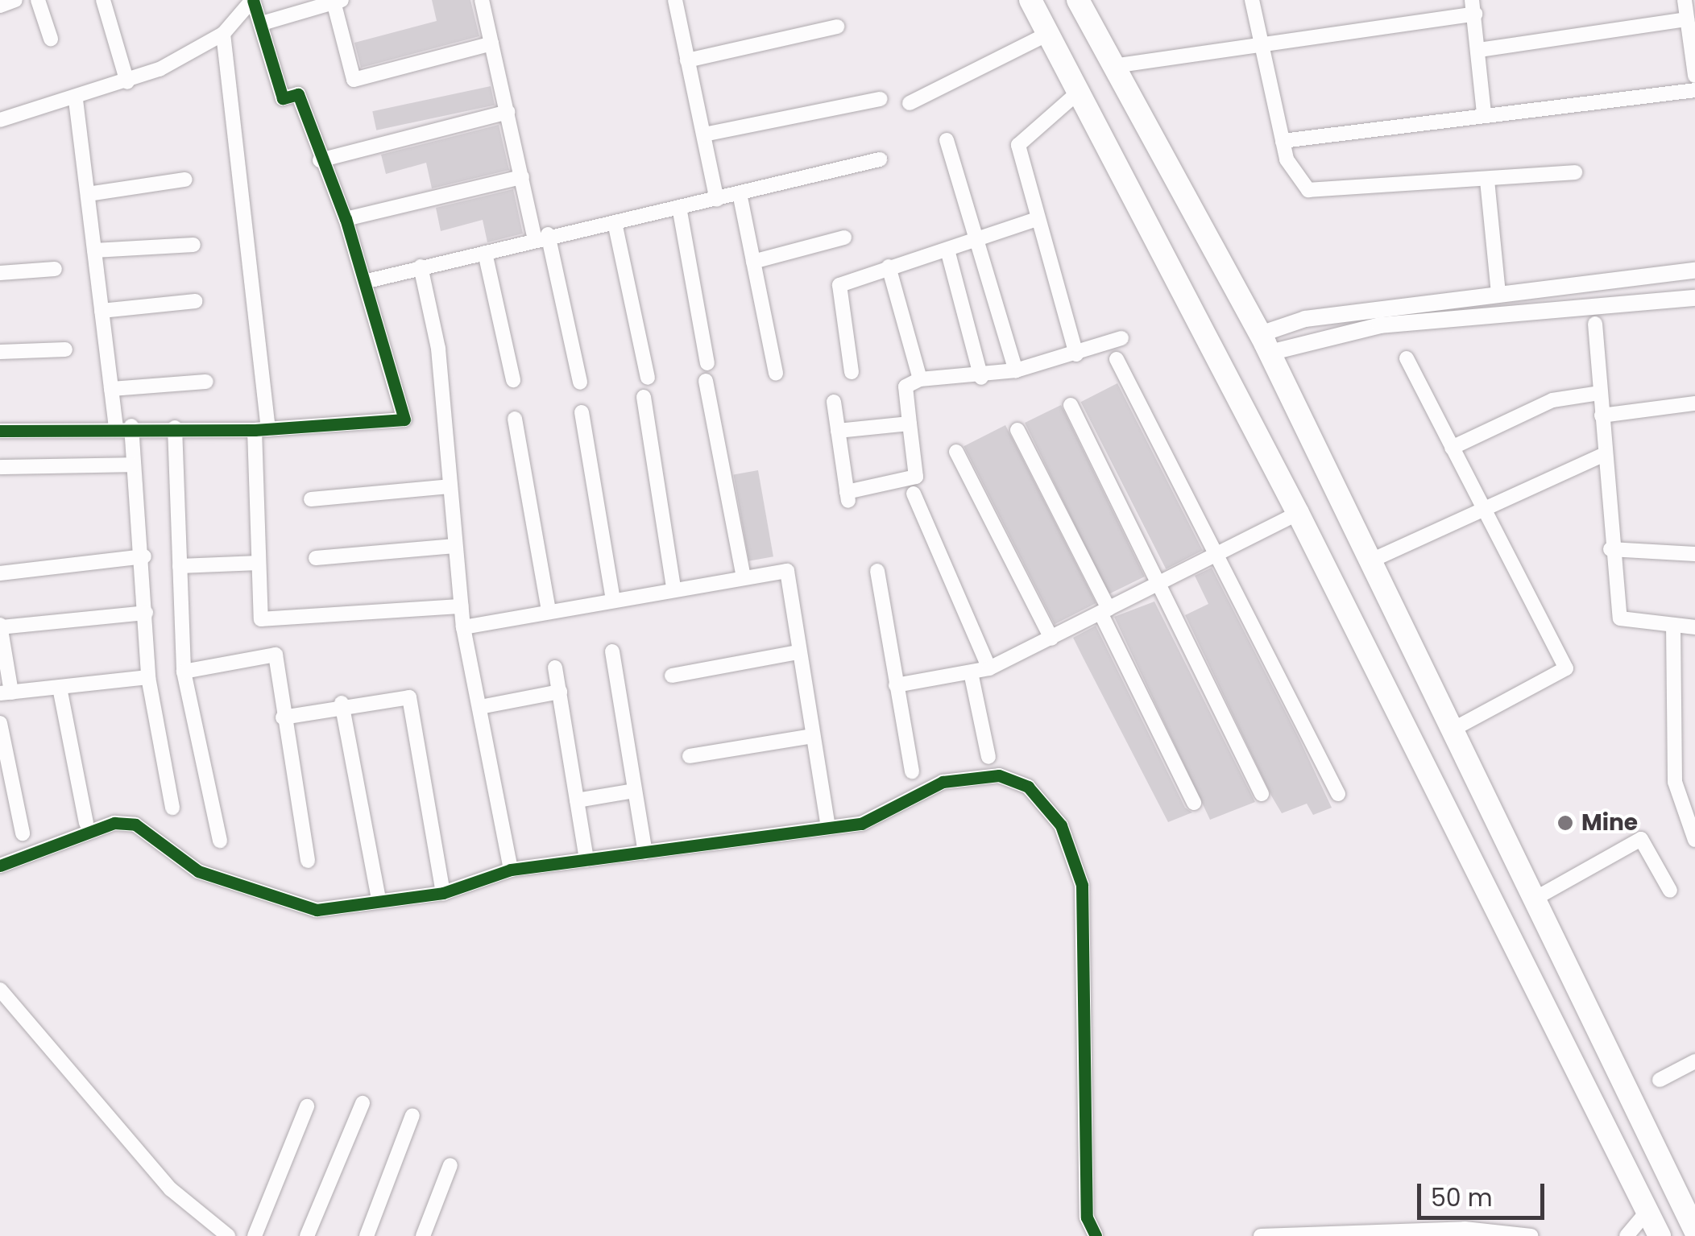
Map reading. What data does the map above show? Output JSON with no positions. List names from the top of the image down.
{
  "places": ["Mine"],
  "scale_bar": "50 m"
}
